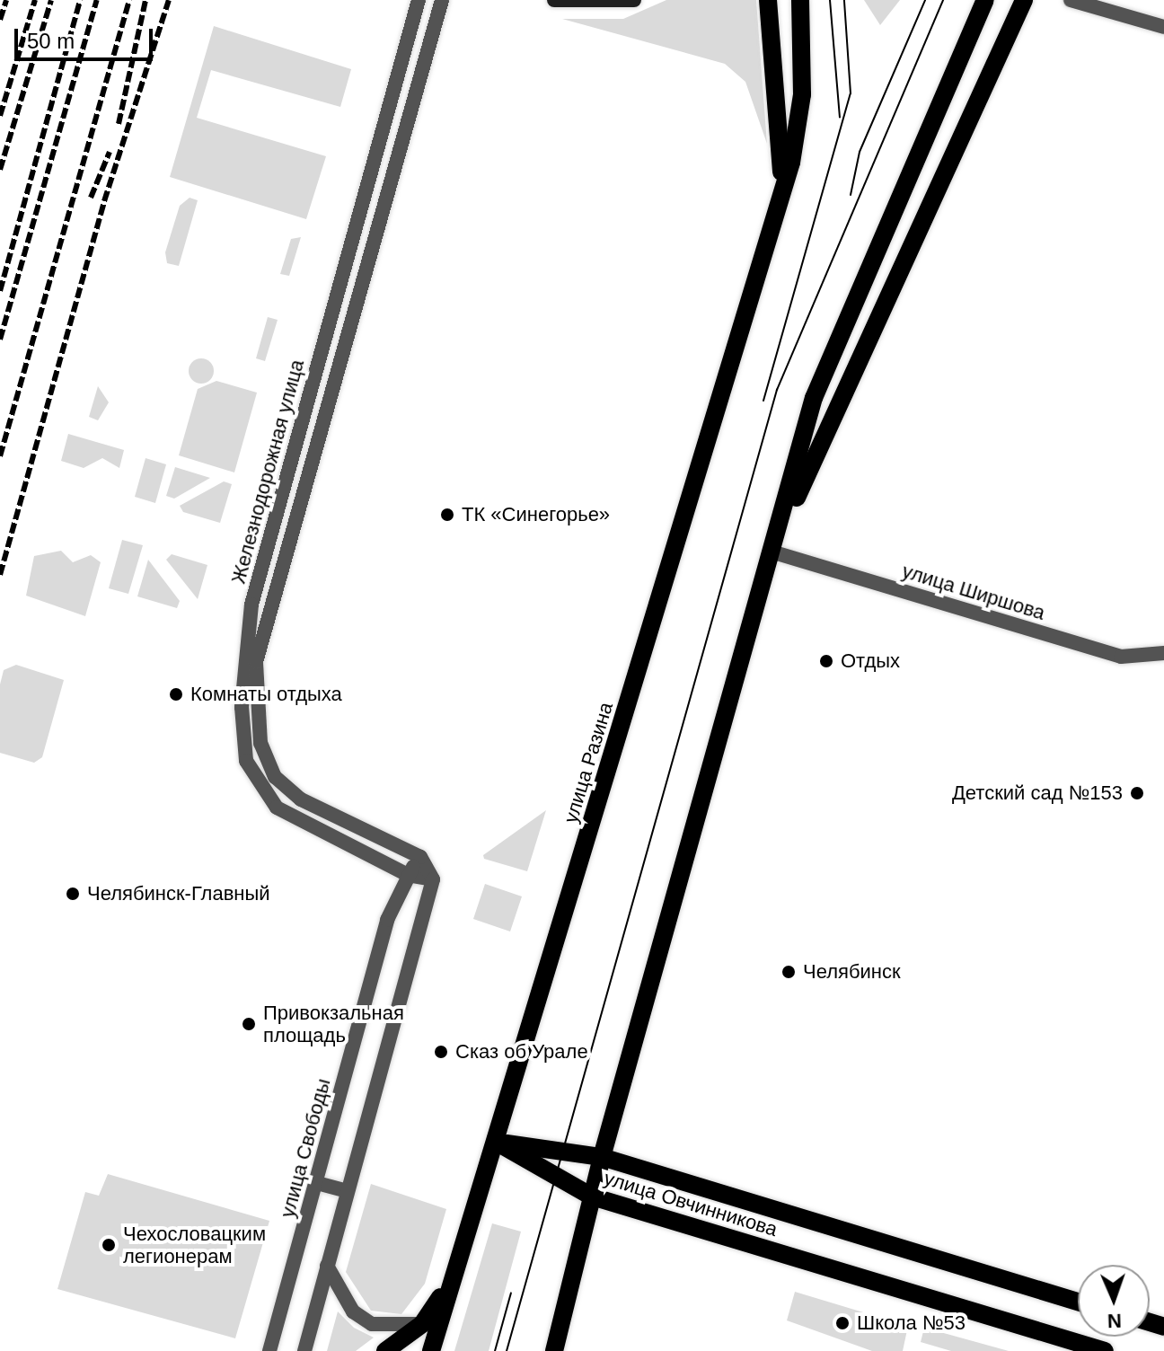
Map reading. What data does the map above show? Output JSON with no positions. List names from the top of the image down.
{
  "streets": {
    "main road": ["улица Разина", "улица Овчинникова"],
    "street": ["Железнодорожная улица", "улица Ширшова", "улица Свободы"]
  },
  "crossings": [
    ["Железнодорожная улица", "улица Свободы"],
    ["улица Разина", "улица Овчинникова"]
  ],
  "places": [
    "ТК «Синегорье»",
    "Отдых",
    "Комнаты отдыха",
    "Детский сад №153",
    "Челябинск-Главный",
    "Челябинск",
    "Привокзальная площадь",
    "Сказ об Урале",
    "Чехословацким легионерам",
    "Школа №53"
  ],
  "scale_bar": "50 m",
  "north": "bottom"
}
